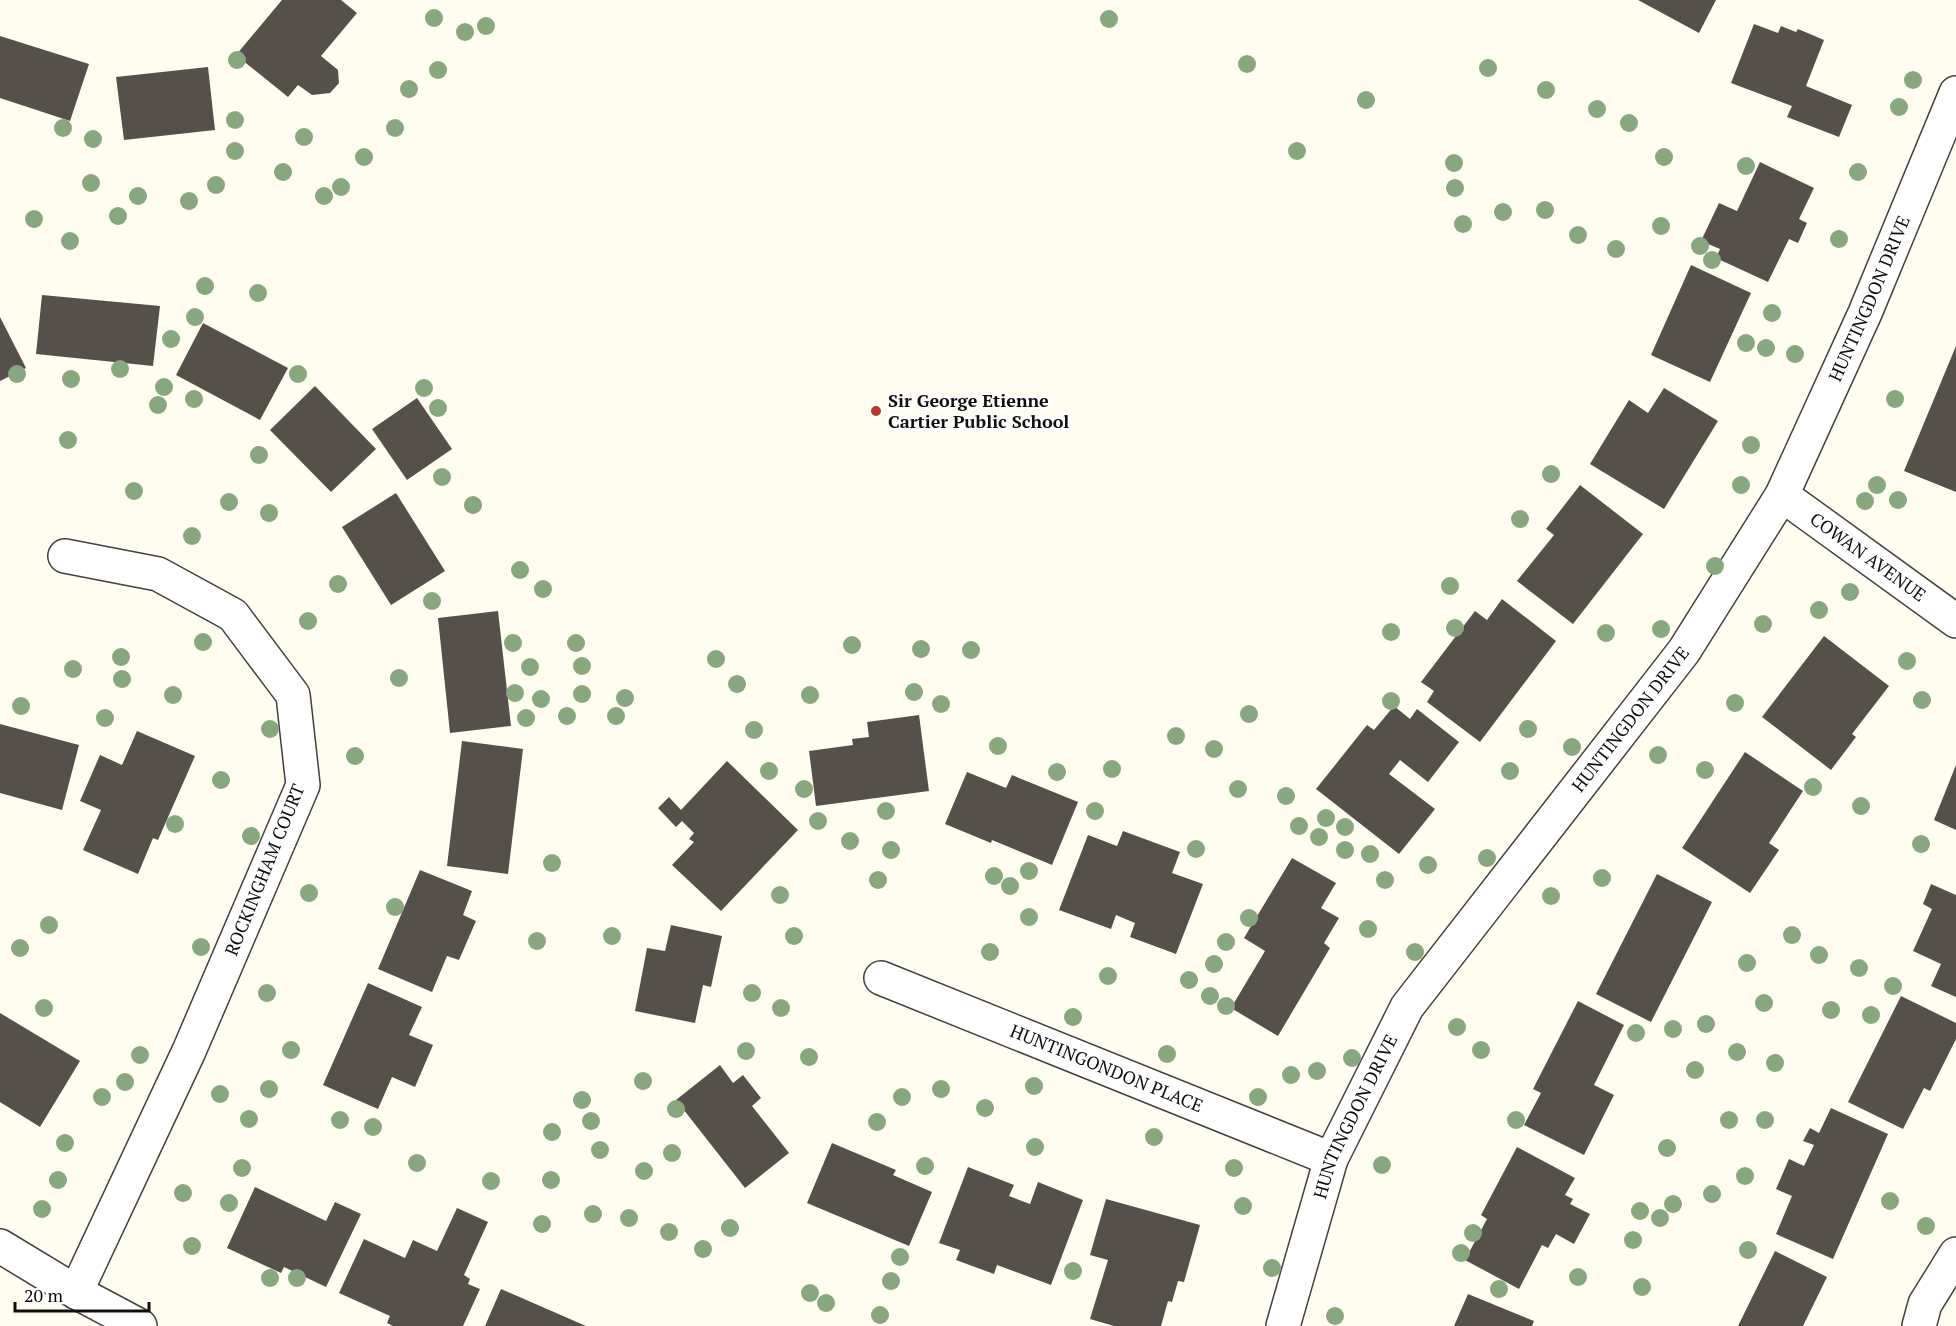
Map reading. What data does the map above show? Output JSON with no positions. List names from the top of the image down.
{
  "streets": {
    "street": [
      "HUNTINGDON DRIVE",
      "COWAN AVENUE",
      "ROCKINGHAM COURT",
      "HUNTINGONDON PLACE"
    ]
  },
  "crossings": [
    ["HUNTINGDON DRIVE", "COWAN AVENUE"],
    ["HUNTINGDON DRIVE", "HUNTINGONDON PLACE"]
  ],
  "places": ["Sir George Etienne Cartier Public School"],
  "scale_bar": "20 m"
}
